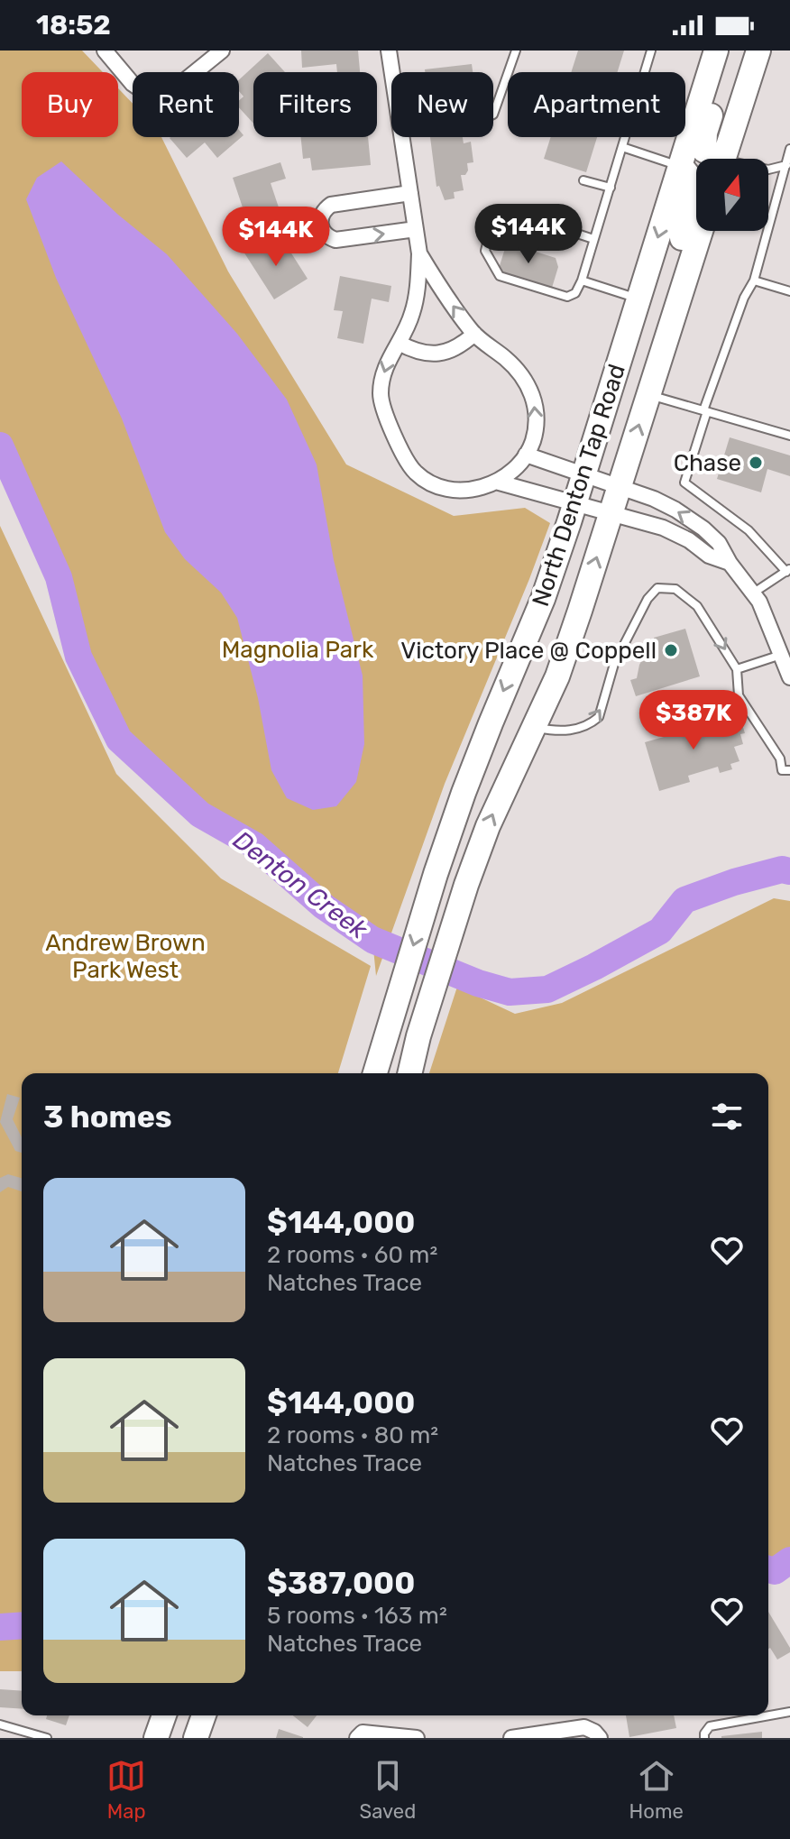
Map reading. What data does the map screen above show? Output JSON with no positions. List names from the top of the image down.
{
  "streets": {
    "main road": ["North Denton Tap Road"]
  },
  "water": ["Denton Creek"],
  "parks": ["Magnolia Park", "Andrew Brown Park West"],
  "places": ["Chase", "Victory Place @ Coppell"],
  "north": "top",
  "page": {
    "status": "18:52",
    "chip": [
      "Buy",
      "Rent",
      "Filters",
      "New",
      "Apartment"
    ],
    "price": ["$144K", "$144K", "$387K"],
    "heading": "3 homes",
    "list": [
      {
        "name": "$144,000",
        "note": "2 rooms · 60 m² · Natches Trace"
      },
      {
        "name": "$144,000",
        "note": "2 rooms · 80 m² · Natches Trace"
      },
      {
        "name": "$387,000",
        "note": "5 rooms · 163 m² · Natches Trace"
      }
    ],
    "tabs": ["Map", "Saved", "Home"]
  }
}
